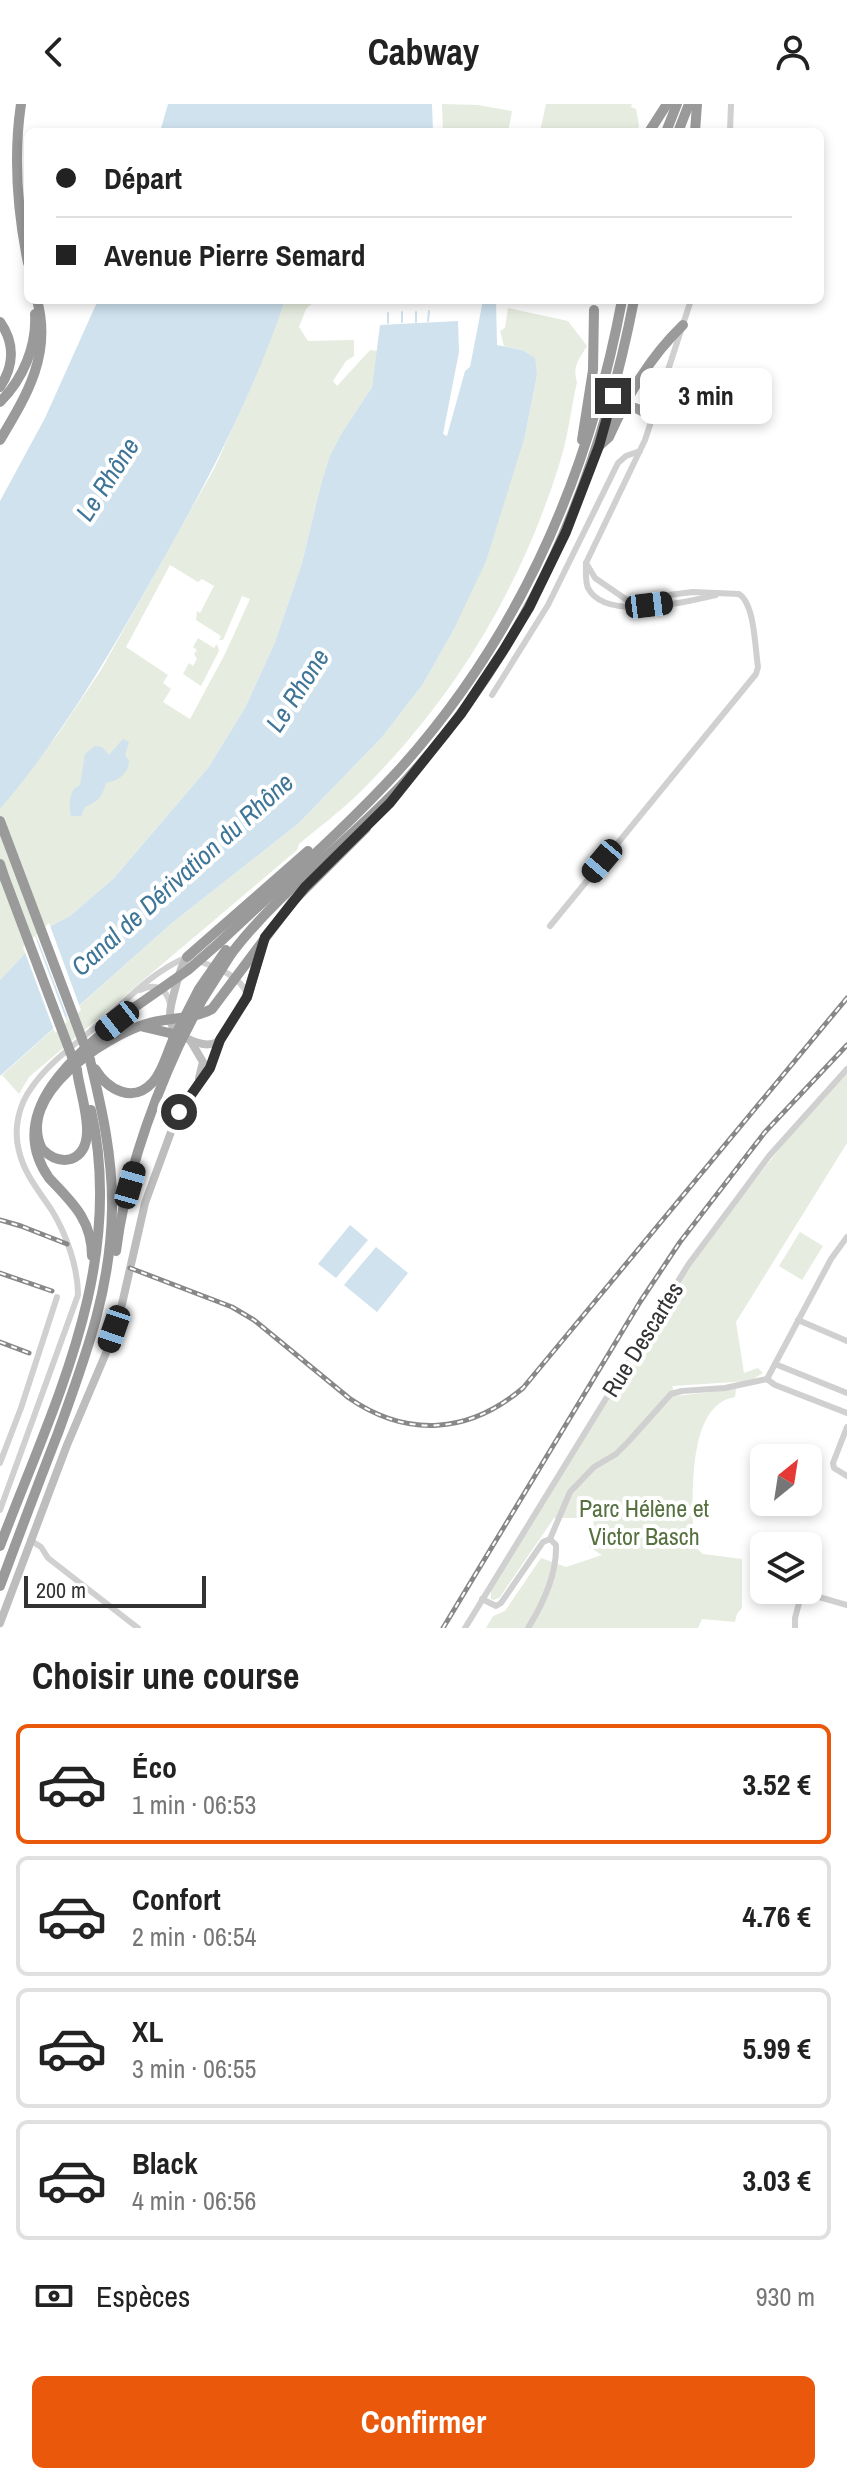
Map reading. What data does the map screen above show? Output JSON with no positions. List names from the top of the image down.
{
  "streets": {
    "street": ["Rue Descartes"]
  },
  "water": ["Le Rhône", "Le Rhone", "Canal de Dérivation du Rhône"],
  "parks": ["Parc Hélène et Victor Basch"],
  "scale_bar": "200 m",
  "north": "top right",
  "page": {
    "header": "Cabway",
    "banner": ["Départ", "Avenue Pierre Semard"],
    "bubble": "3 min",
    "scale": "200 m",
    "heading": "Choisir une course",
    "list": [
      {
        "name": "Éco",
        "note": "1 min · 06:53",
        "value": "3.52 €"
      },
      {
        "name": "Confort",
        "note": "2 min · 06:54",
        "value": "4.76 €"
      },
      {
        "name": "XL",
        "note": "3 min · 06:55",
        "value": "5.99 €"
      },
      {
        "name": "Black",
        "note": "4 min · 06:56",
        "value": "3.03 €"
      }
    ],
    "pay": ["Espèces", "930 m"],
    "buttons": "Confirmer"
  }
}
